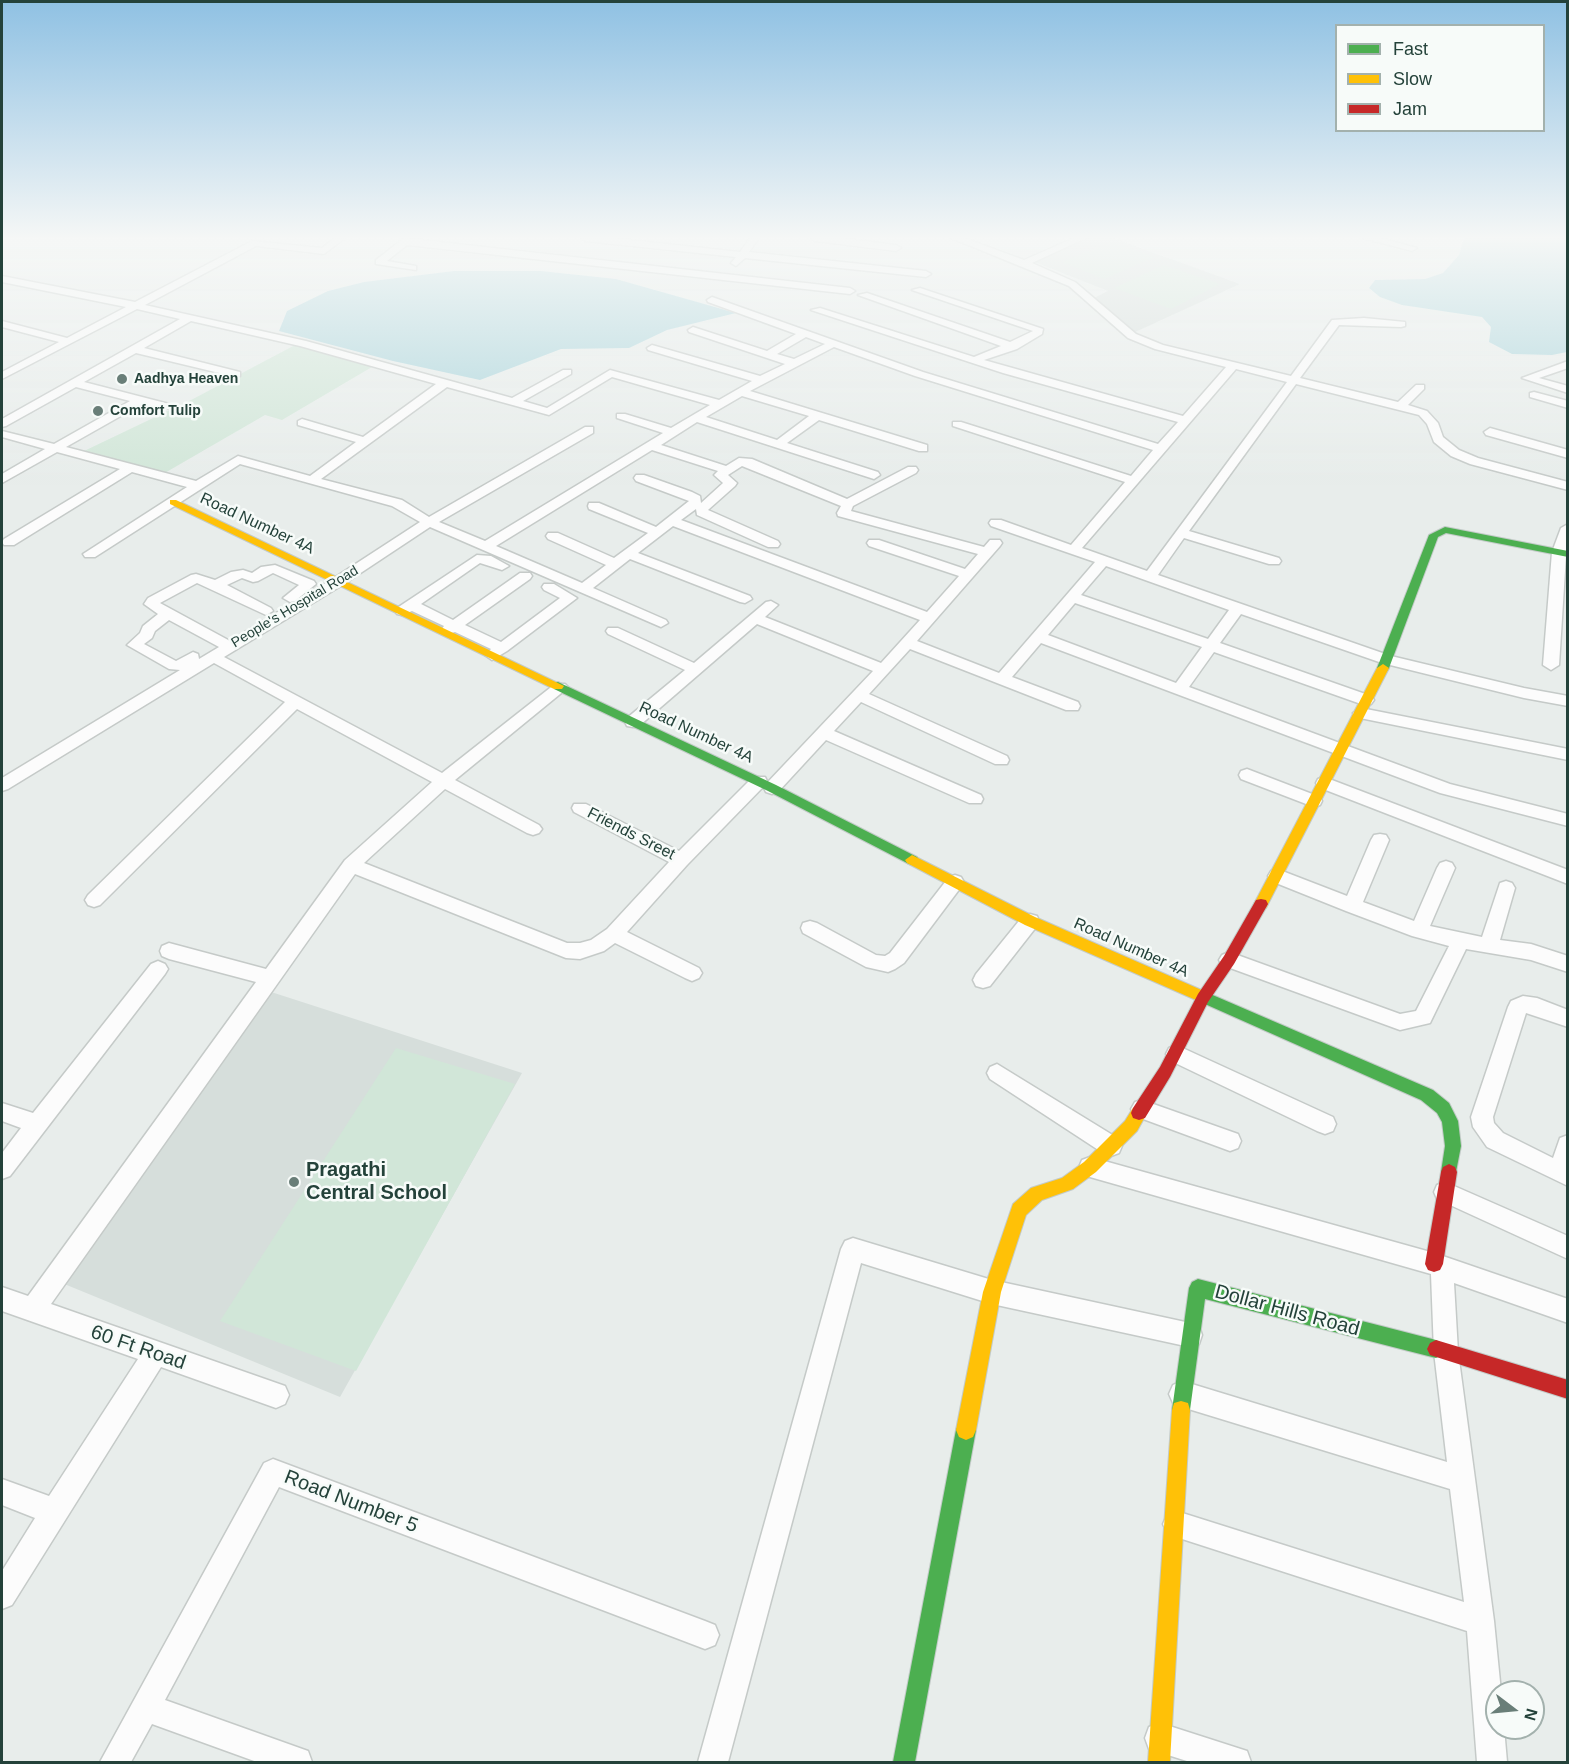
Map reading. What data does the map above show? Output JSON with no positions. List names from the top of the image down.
{
  "streets": {
    "street": [
      "Road Number 4A",
      "People's Hospital Road",
      "Friends Sreet",
      "Dollar Hills Road",
      "60 Ft Road",
      "Road Number 5"
    ]
  },
  "crossings": [
    ["Road Number 4A", "People's Hospital Road"]
  ],
  "places": ["Aadhya Heaven", "Comfort Tulip", "Pragathi Central School"],
  "legend": ["Fast", "Slow", "Jam"],
  "north": "right"
}
